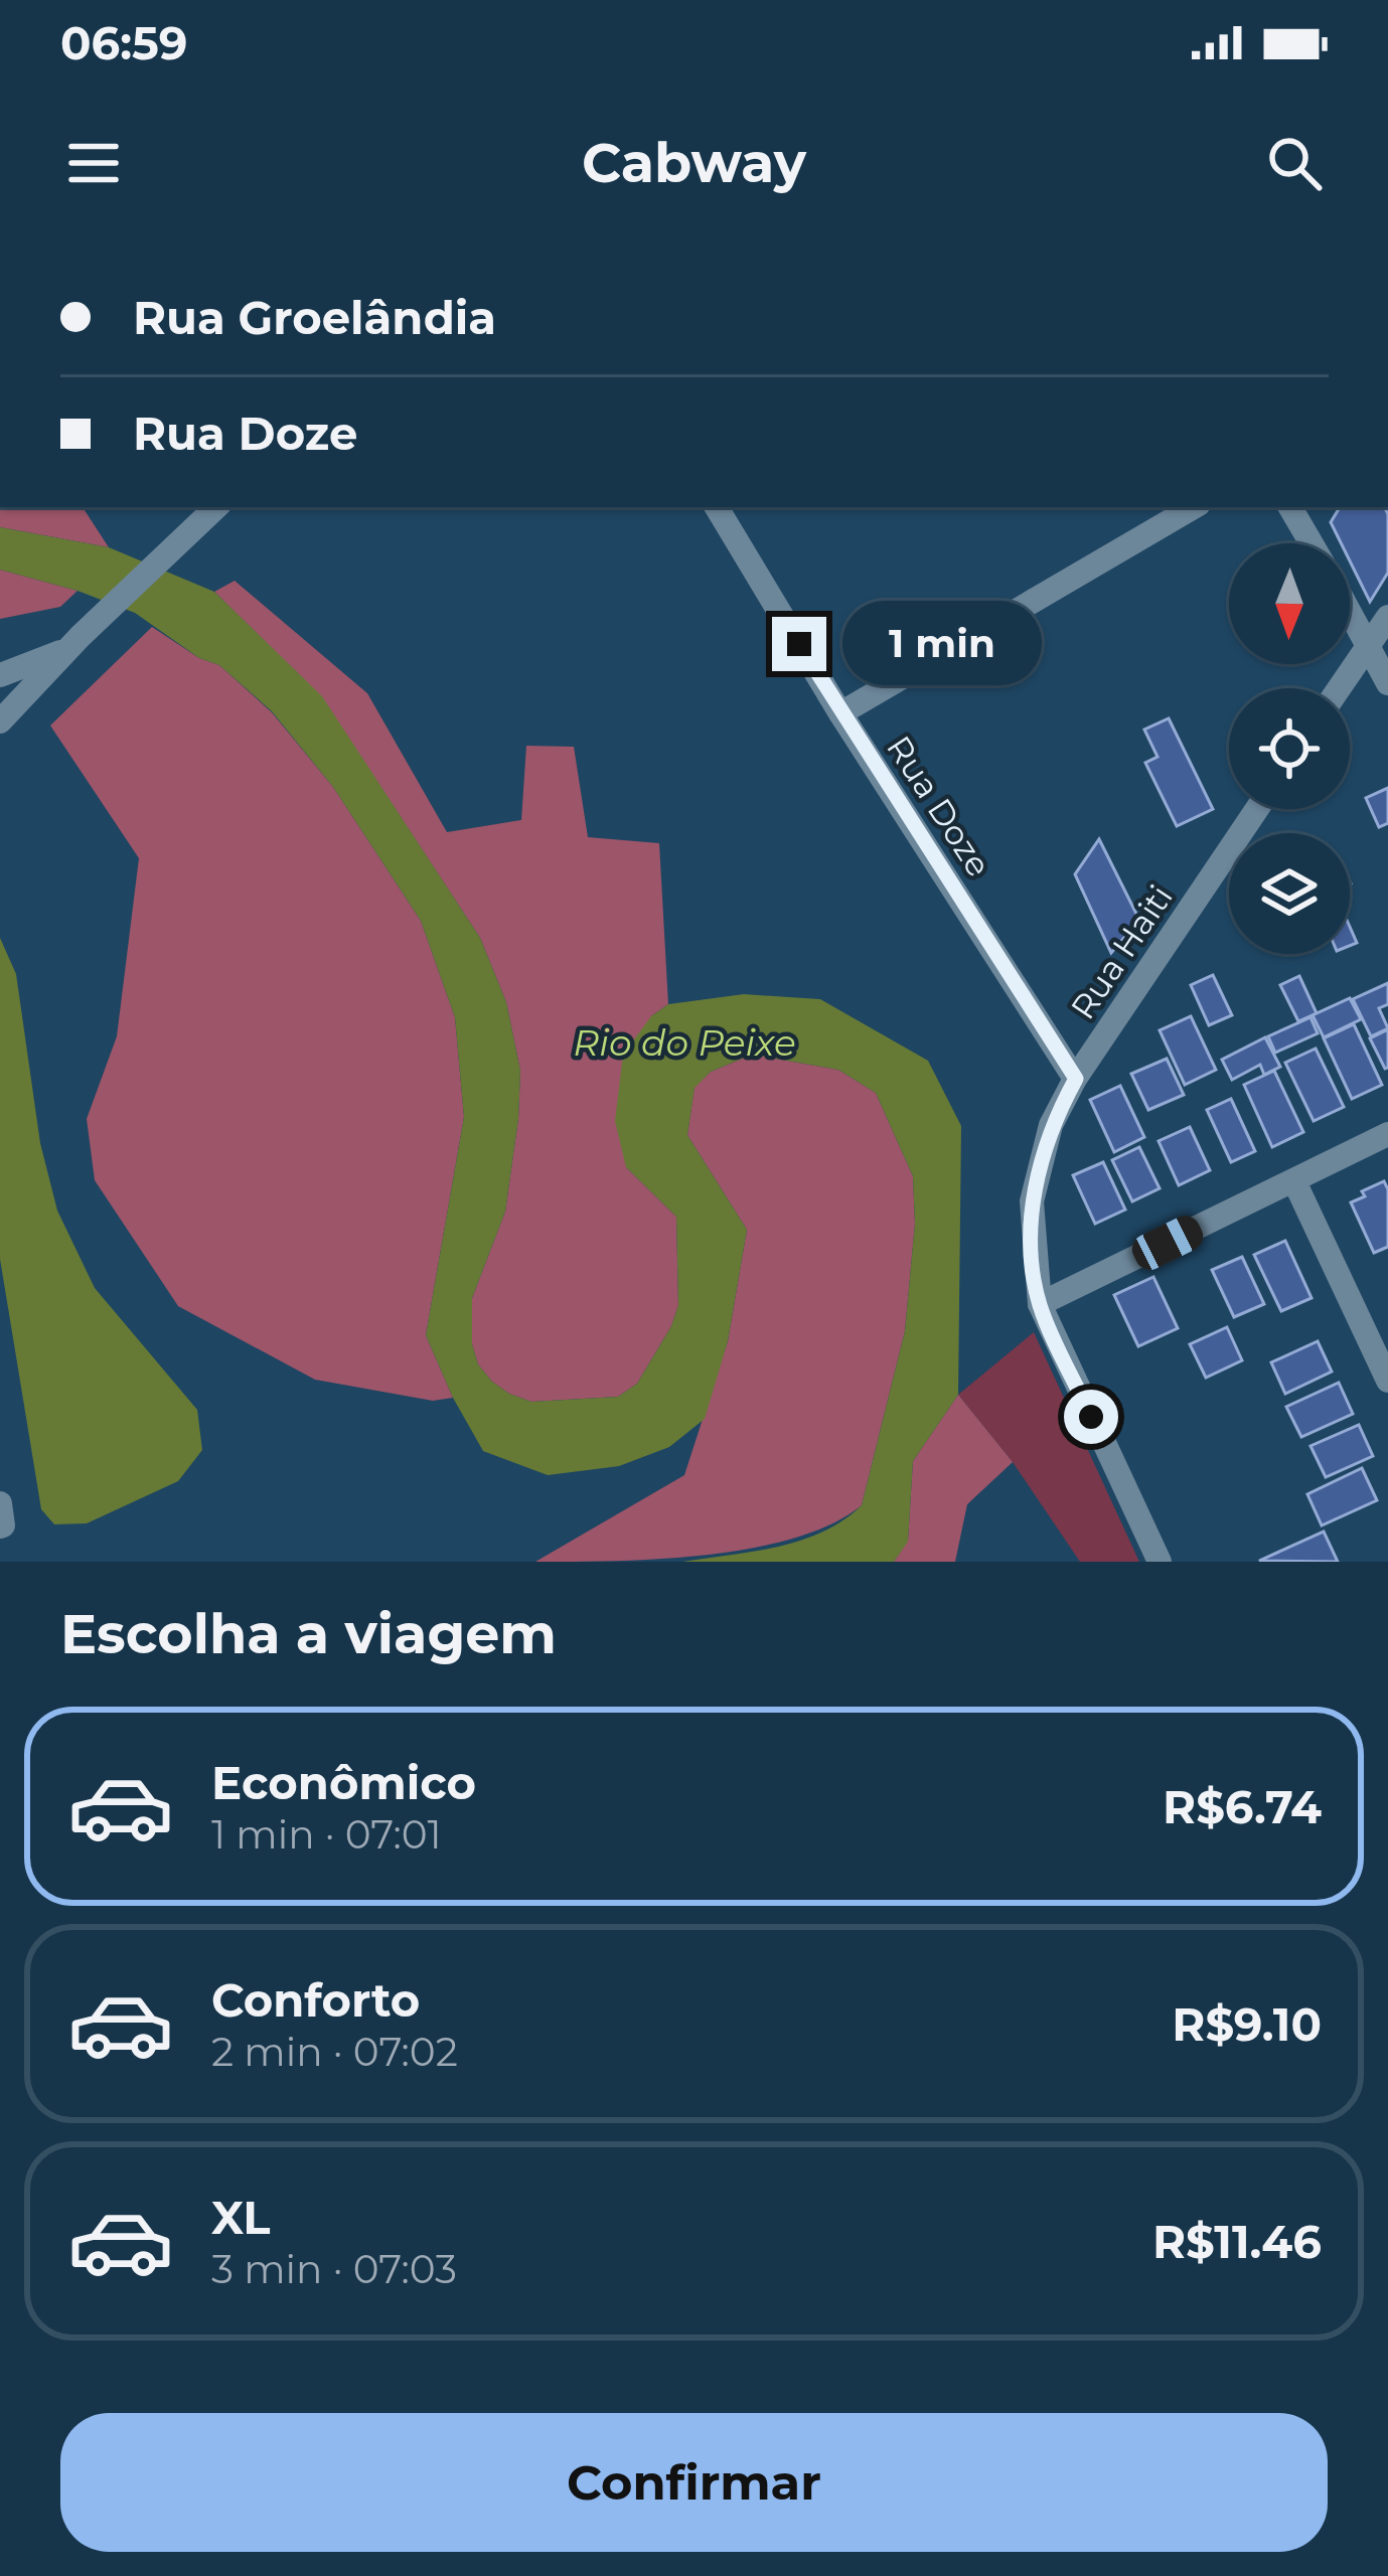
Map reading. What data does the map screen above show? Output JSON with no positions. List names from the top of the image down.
{
  "streets": {
    "street": ["Rua Doze", "Rua Haiti"]
  },
  "crossings": [
    ["Rua Doze", "Rua Haiti"]
  ],
  "water": ["Rio do Peixe"],
  "north": "bottom",
  "page": {
    "status": "06:59",
    "header": "Cabway",
    "banner": ["Rua Groelândia", "Rua Doze"],
    "bubble": "1 min",
    "heading": "Escolha a viagem",
    "list": [
      {
        "name": "Econômico",
        "note": "1 min · 07:01",
        "value": "R$6.74"
      },
      {
        "name": "Conforto",
        "note": "2 min · 07:02",
        "value": "R$9.10"
      },
      {
        "name": "XL",
        "note": "3 min · 07:03",
        "value": "R$11.46"
      }
    ],
    "buttons": "Confirmar"
  }
}
